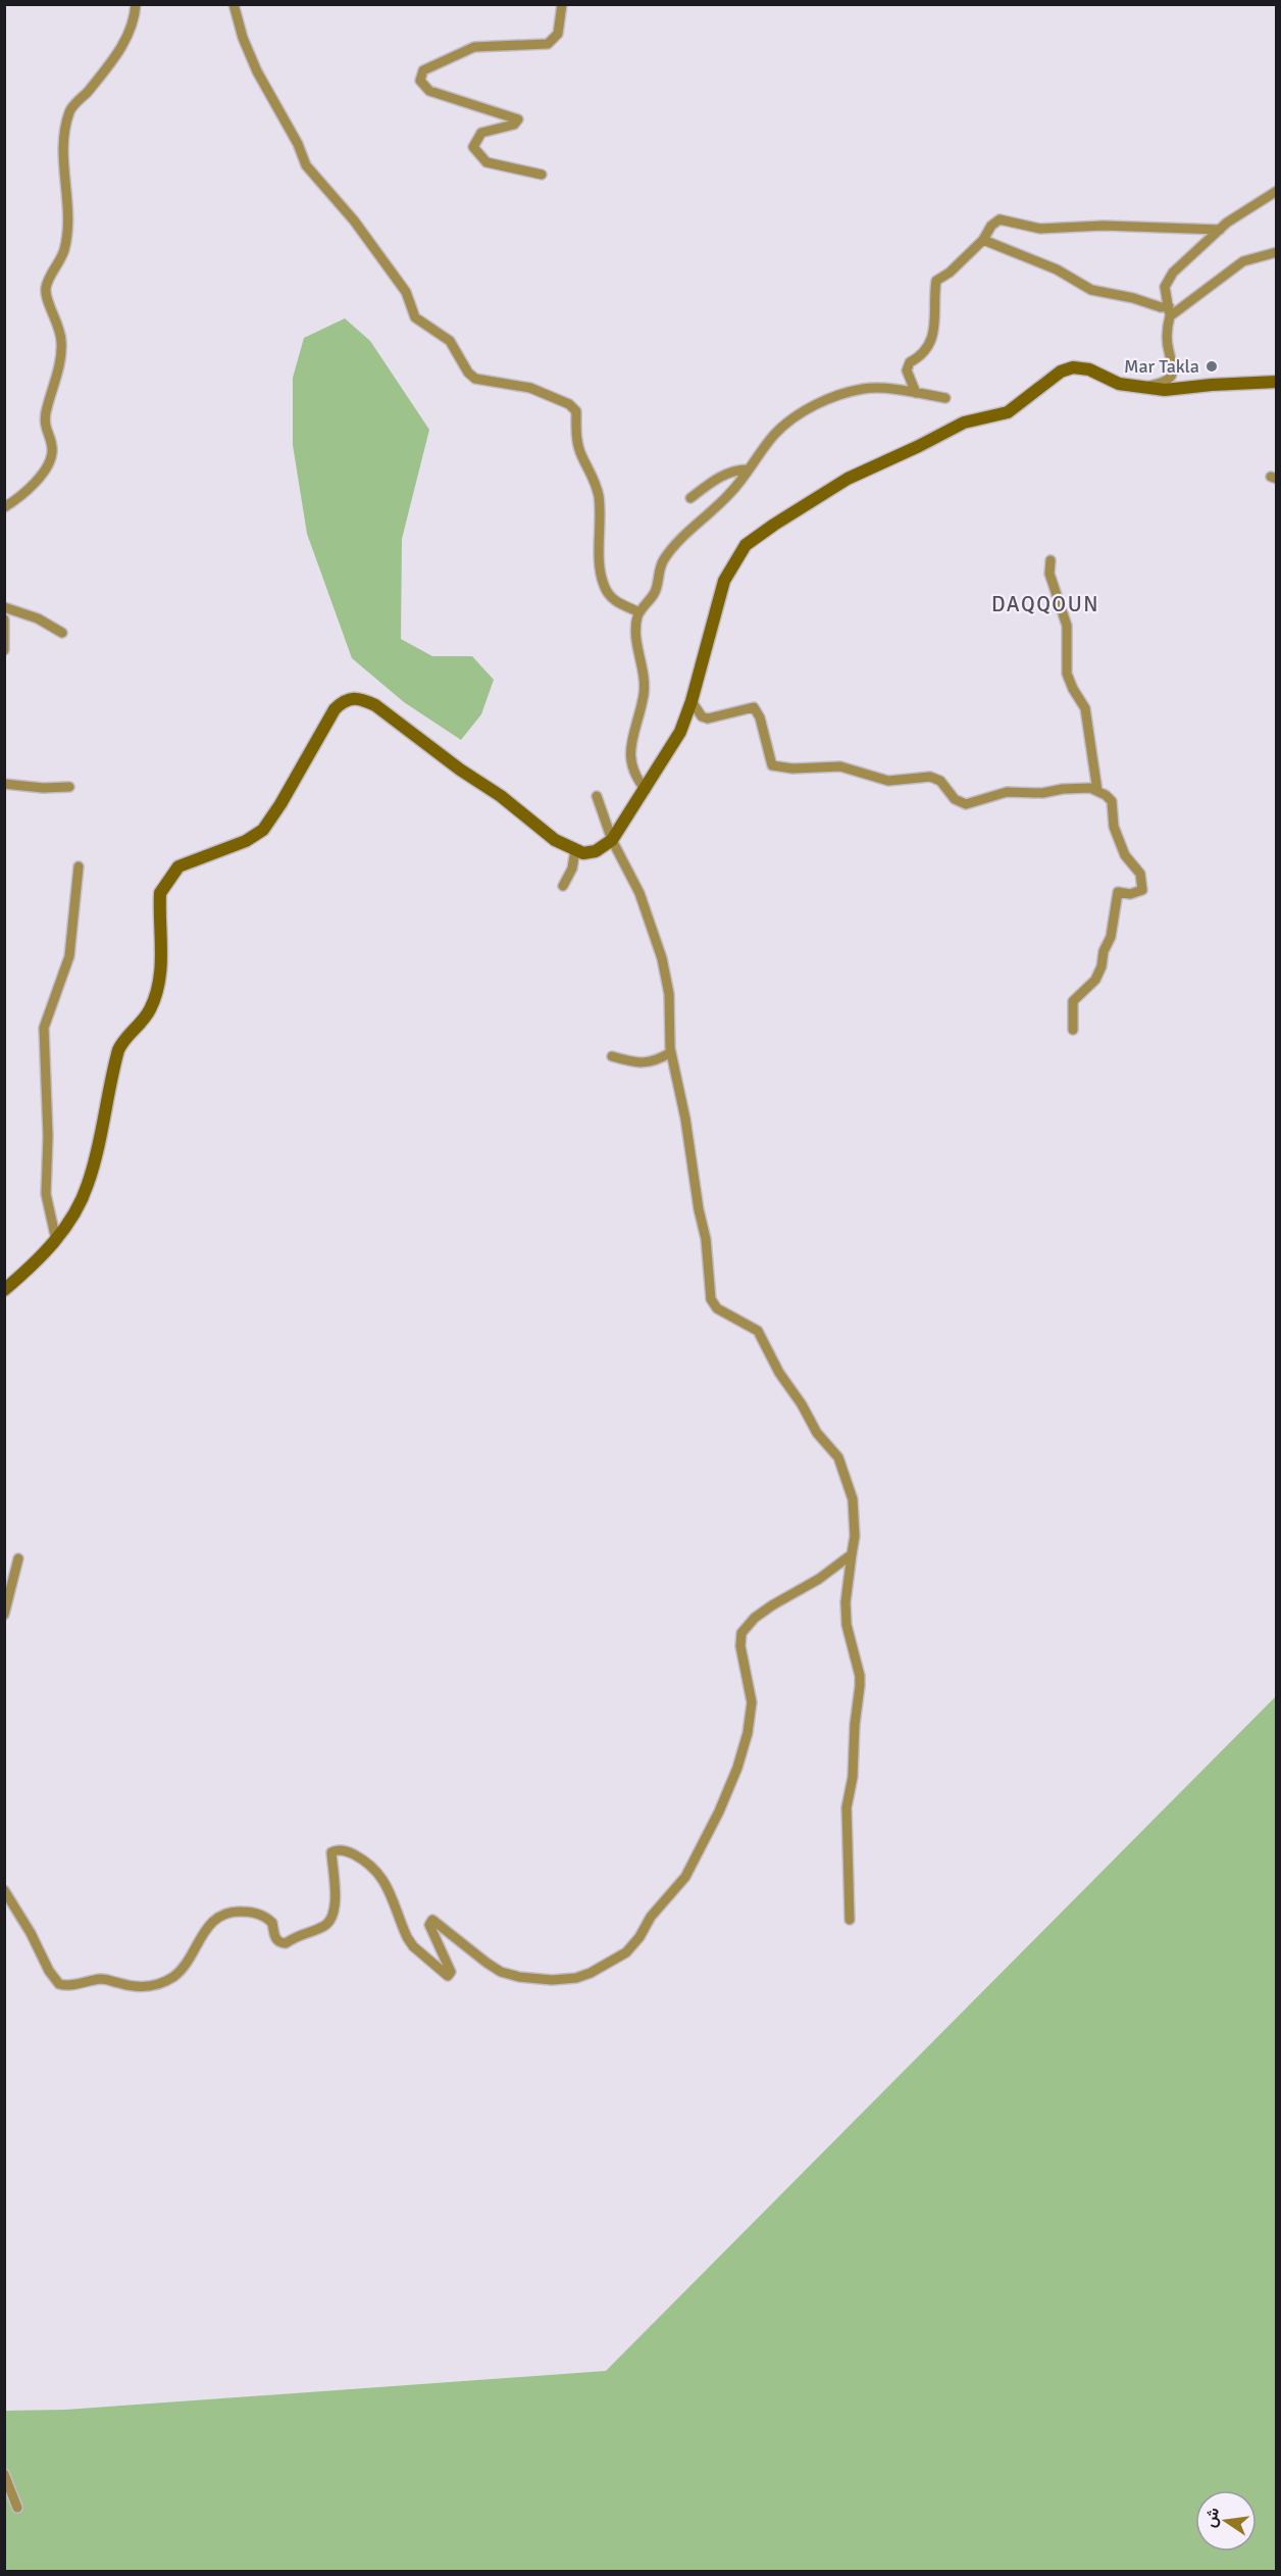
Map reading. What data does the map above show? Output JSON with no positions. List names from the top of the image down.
{
  "districts": ["DAQQOUN"],
  "places": ["Mar Takla"],
  "north": "left"
}
